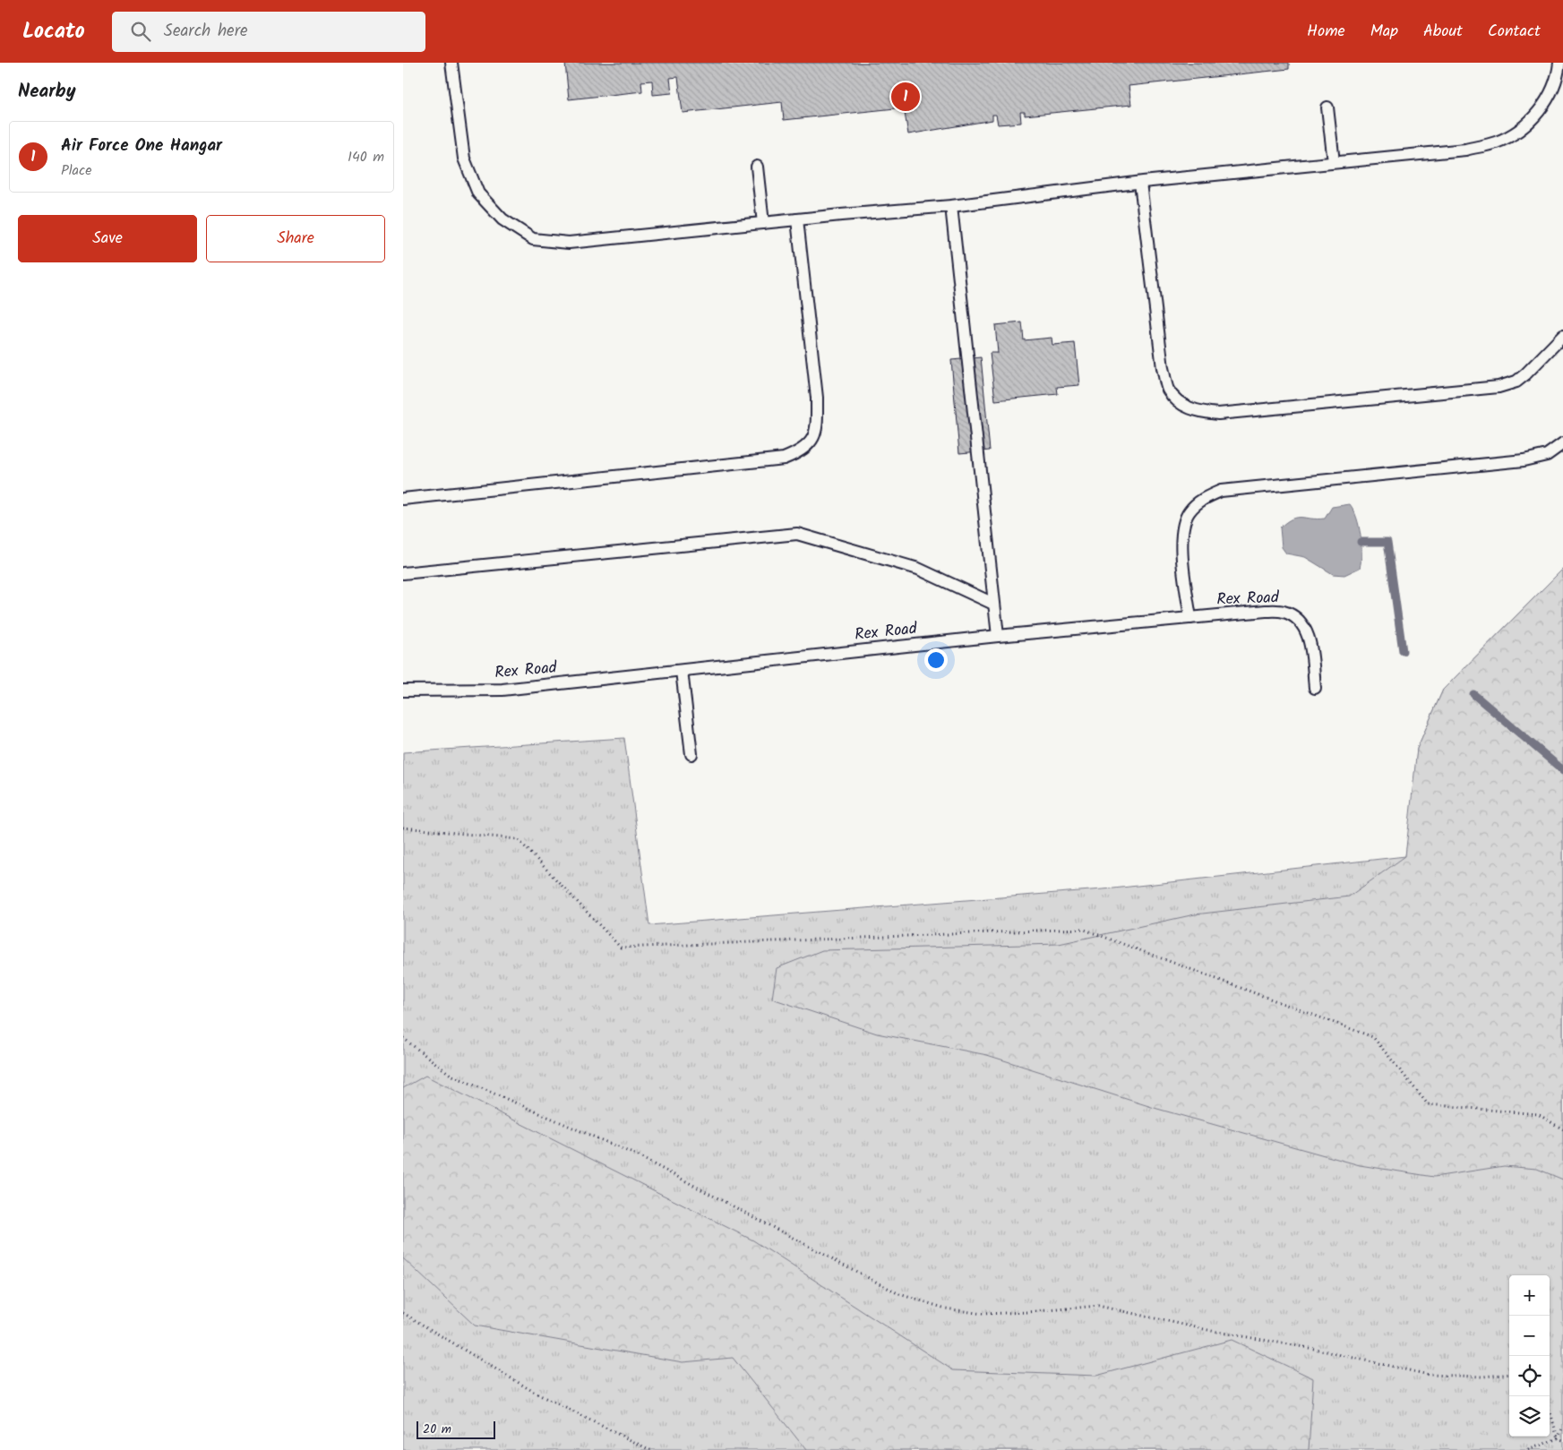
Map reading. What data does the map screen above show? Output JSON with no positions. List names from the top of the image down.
{
  "streets": {
    "lane": ["Rex Road"]
  },
  "scale_bar": "20 m",
  "page": {
    "header": "Locato",
    "search": "Search here",
    "nav": [
      "Home",
      "Map",
      "About",
      "Contact"
    ],
    "heading": "Nearby",
    "pins": "1",
    "list": [
      {
        "mark": "1",
        "name": "Air Force One Hangar",
        "note": "Place",
        "value": "140 m"
      }
    ],
    "buttons": ["Save", "Share"],
    "map_buttons": ["+", "−"],
    "scale": "20 m"
  }
}
